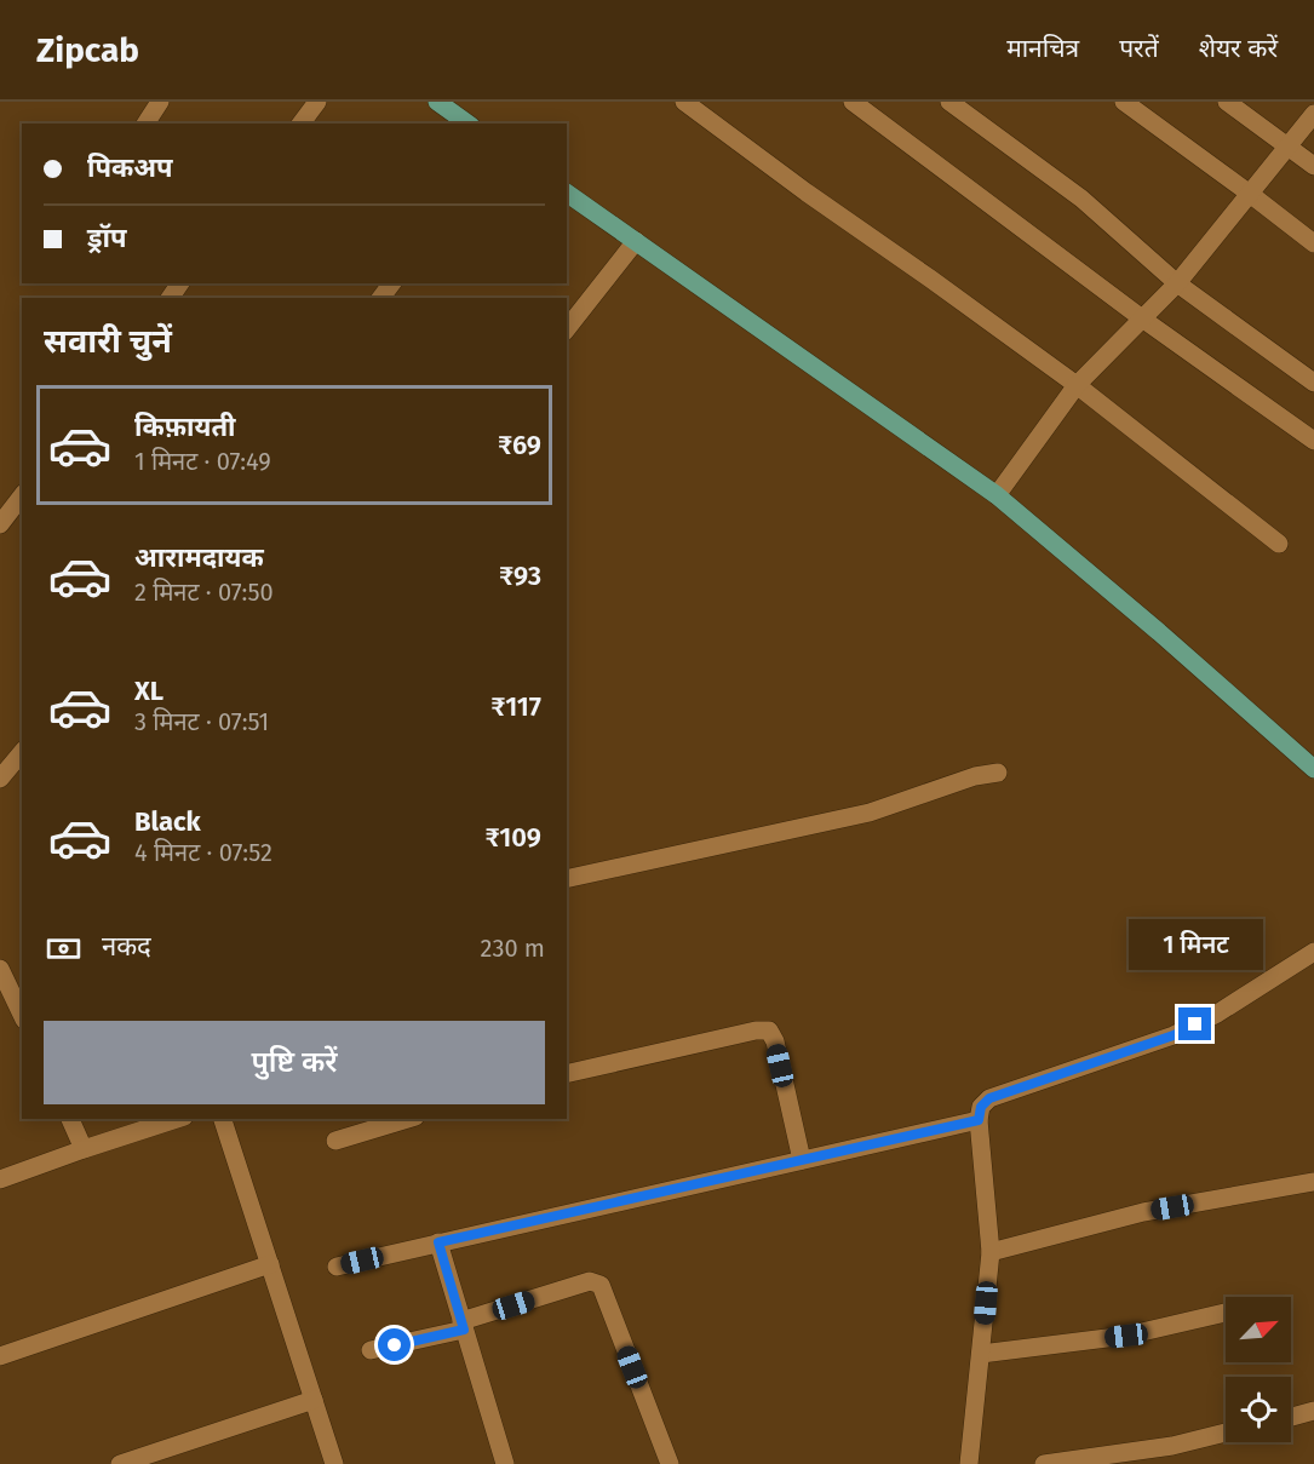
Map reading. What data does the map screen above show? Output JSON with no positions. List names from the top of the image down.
{
  "north": "top right",
  "page": {
    "header": "Zipcab",
    "nav": ["मानचित्र", "परतें", "शेयर करें"],
    "banner": ["पिकअप", "ड्रॉप"],
    "heading": "सवारी चुनें",
    "list": [
      {
        "name": "किफ़ायती",
        "note": "1 मिनट · 07:49",
        "value": "₹69"
      },
      {
        "name": "आरामदायक",
        "note": "2 मिनट · 07:50",
        "value": "₹93"
      },
      {
        "name": "XL",
        "note": "3 मिनट · 07:51",
        "value": "₹117"
      },
      {
        "name": "Black",
        "note": "4 मिनट · 07:52",
        "value": "₹109"
      }
    ],
    "pay": ["नकद", "230 m"],
    "bubble": "1 मिनट",
    "buttons": "पुष्टि करें"
  }
}
